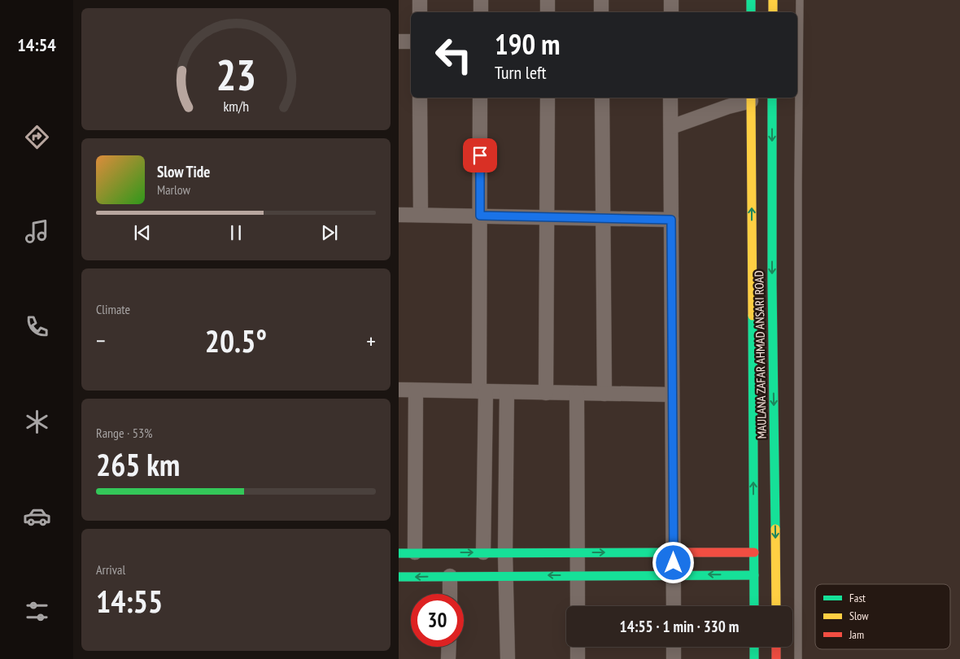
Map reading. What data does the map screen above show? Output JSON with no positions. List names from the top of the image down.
{
  "streets": {
    "main road": ["MAULANA ZAFAR AHMAD ANSARI ROAD"]
  },
  "legend": ["Fast", "Slow", "Jam"],
  "page": {
    "tabs": "14:54",
    "turn": ["190 m", "Turn left"],
    "song": ["Slow Tide", "Marlow"],
    "tile": [
      "Climate",
      ["Range · 53%", "265 km"],
      ["Arrival", "14:55"]
    ],
    "heat": ["−", "20.5°", "+"],
    "limit": "30",
    "trip": "14:55 · 1 min · 330 m",
    "gauge": ["23", "km/h"]
  }
}
